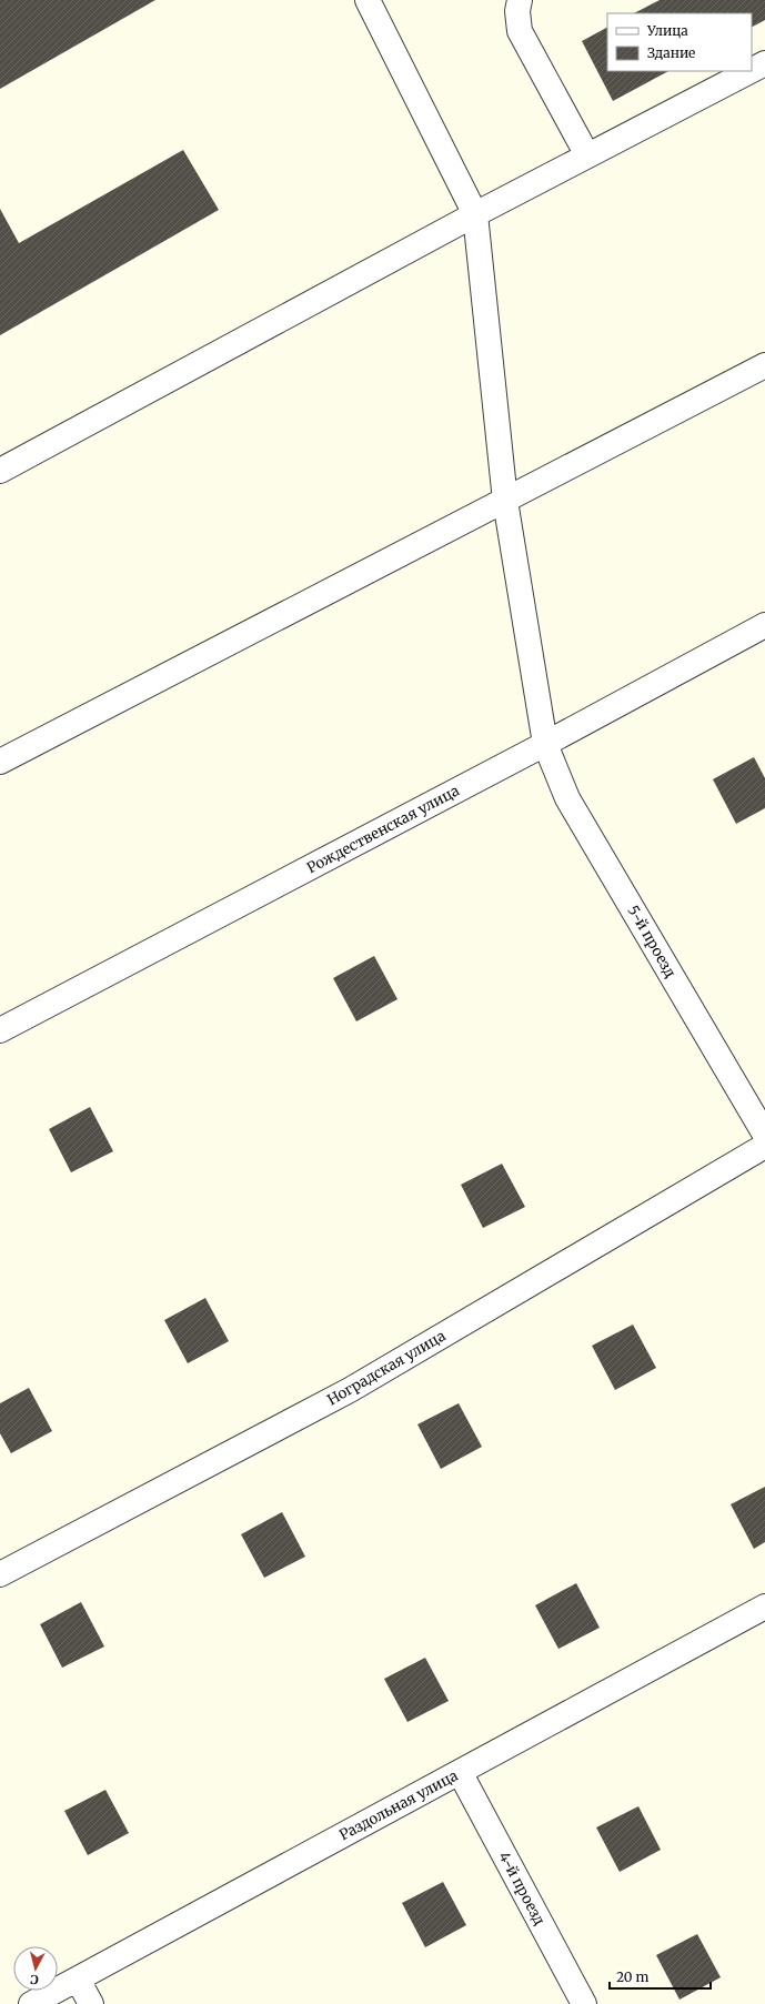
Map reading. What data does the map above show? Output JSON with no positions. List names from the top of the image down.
{
  "streets": {
    "street": [
      "Рождественская улица",
      "5-й проезд",
      "Ноградская улица",
      "Раздольная улица",
      "4-й проезд"
    ]
  },
  "crossings": [
    ["Рождественская улица", "5-й проезд"],
    ["Раздольная улица", "4-й проезд"]
  ],
  "legend": ["Улица", "Здание"],
  "scale_bar": "20 m",
  "north": "bottom"
}
